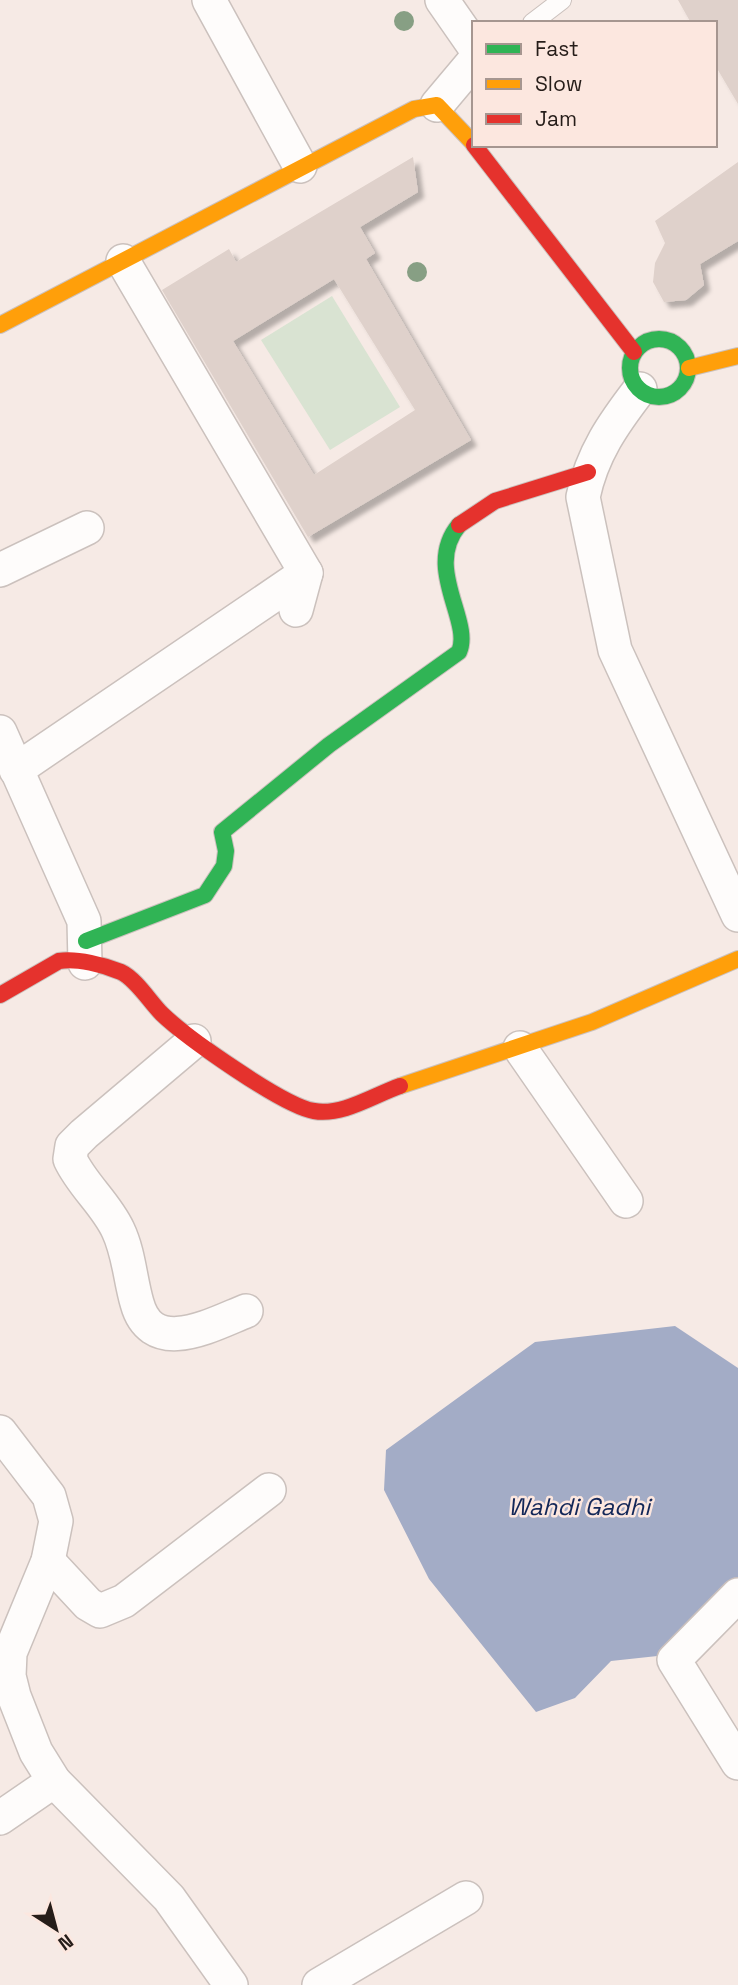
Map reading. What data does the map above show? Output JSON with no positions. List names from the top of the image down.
{
  "water": ["Wahdi Gadhi"],
  "legend": ["Fast", "Slow", "Jam"],
  "north": "bottom right"
}
